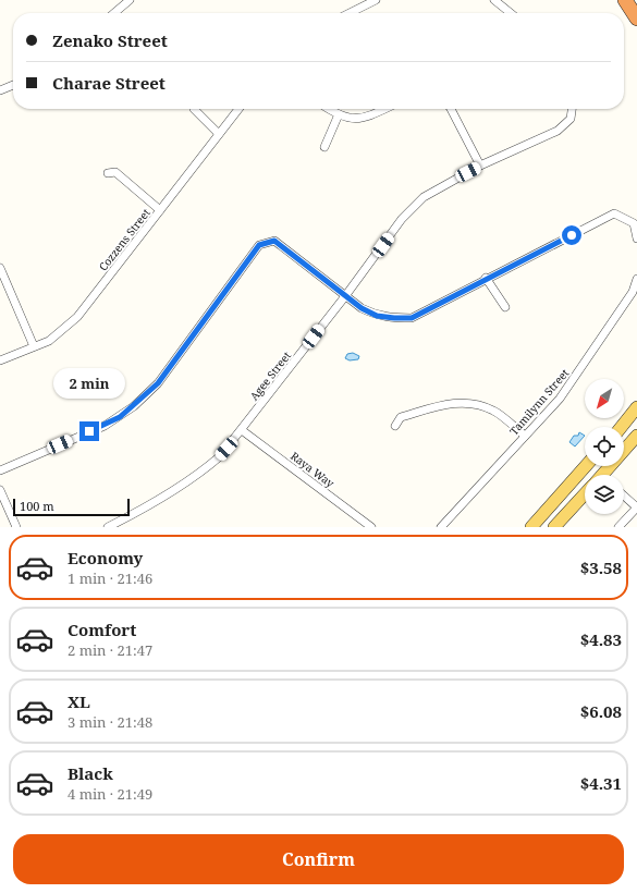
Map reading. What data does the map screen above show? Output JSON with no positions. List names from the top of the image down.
{
  "streets": {
    "street": [
      "Cozzens Street",
      "Agee Street",
      "Tamilynn Street",
      "Raya Way"
    ]
  },
  "crossings": [
    ["Agee Street", "Raya Way"]
  ],
  "scale_bar": "100 m",
  "north": "bottom left",
  "page": {
    "banner": ["Zenako Street", "Charae Street"],
    "bubble": "2 min",
    "scale": "100 m",
    "list": [
      {
        "name": "Economy",
        "note": "1 min · 21:46",
        "value": "$3.58"
      },
      {
        "name": "Comfort",
        "note": "2 min · 21:47",
        "value": "$4.83"
      },
      {
        "name": "XL",
        "note": "3 min · 21:48",
        "value": "$6.08"
      },
      {
        "name": "Black",
        "note": "4 min · 21:49",
        "value": "$4.31"
      }
    ],
    "buttons": "Confirm"
  }
}
